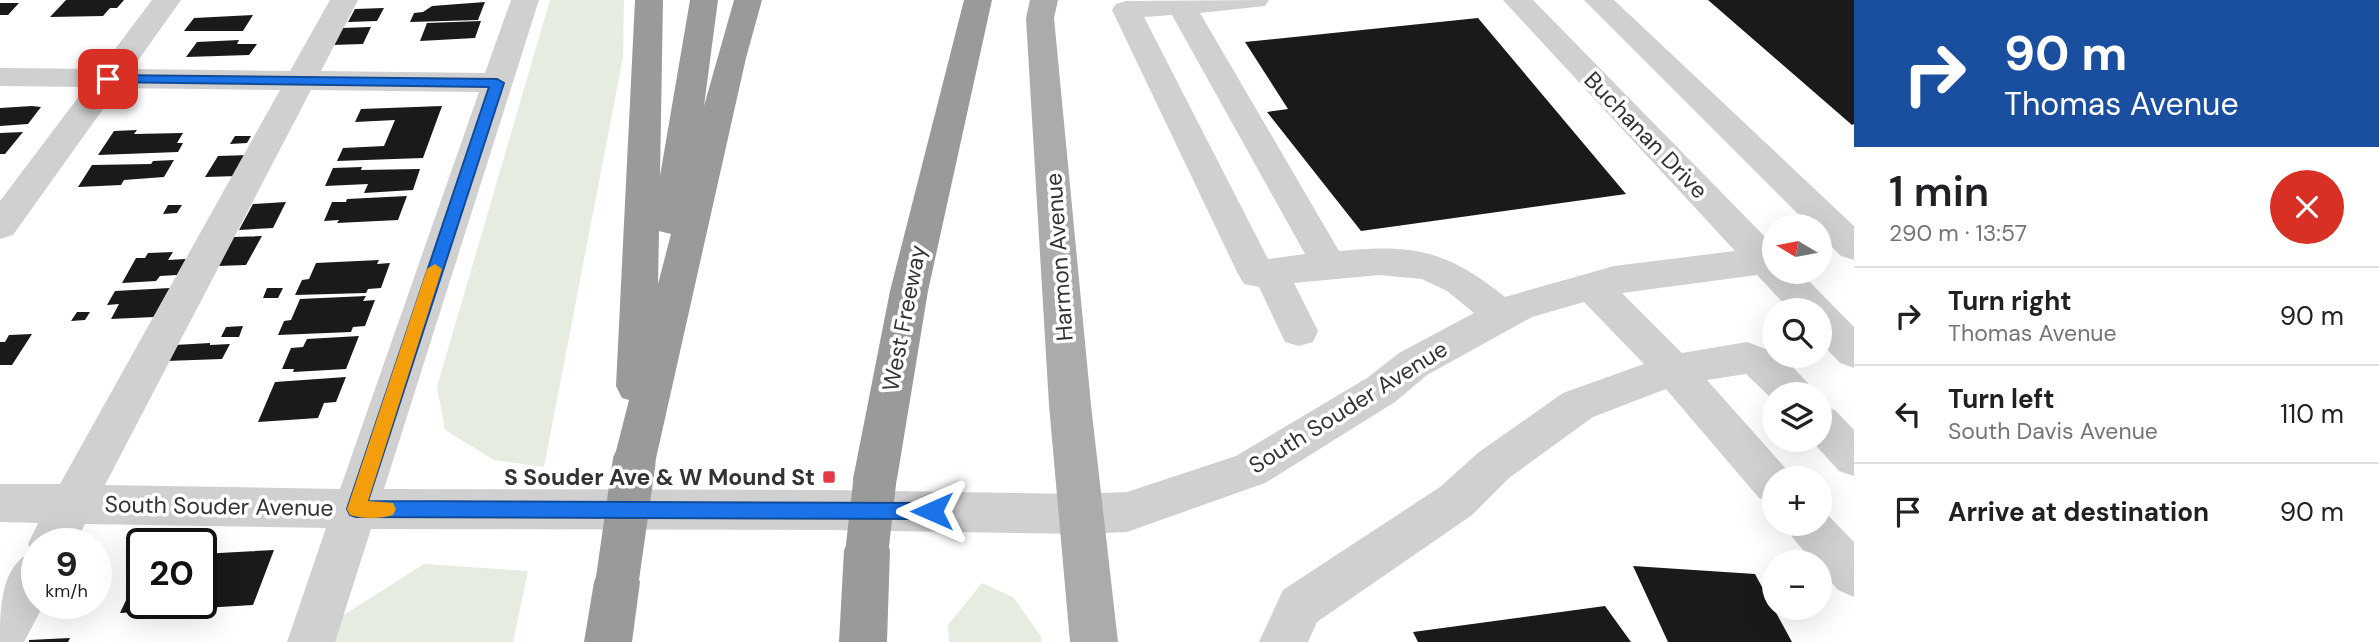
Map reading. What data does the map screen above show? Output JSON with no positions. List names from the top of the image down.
{
  "streets": {
    "highway": ["West Freeway"],
    "main road": ["Harmon Avenue"],
    "street": ["Buchanan Drive", "South Souder Avenue"]
  },
  "crossings": [
    ["Harmon Avenue", "South Souder Avenue"]
  ],
  "places": {
    "transit": ["S Souder Ave & W Mound St"]
  },
  "north": "left",
  "page": {
    "turn": ["90 m", "Thomas Avenue"],
    "heading": ["1 min", "290 m · 13:57"],
    "map_buttons": ["+", "−"],
    "list": [
      {
        "name": "Turn right",
        "note": "Thomas Avenue",
        "value": "90 m"
      },
      {
        "name": "Turn left",
        "note": "South Davis Avenue",
        "value": "110 m"
      },
      {
        "name": "Arrive at destination",
        "value": "90 m"
      }
    ],
    "speed": "9 km/h",
    "limit": "20"
  }
}
